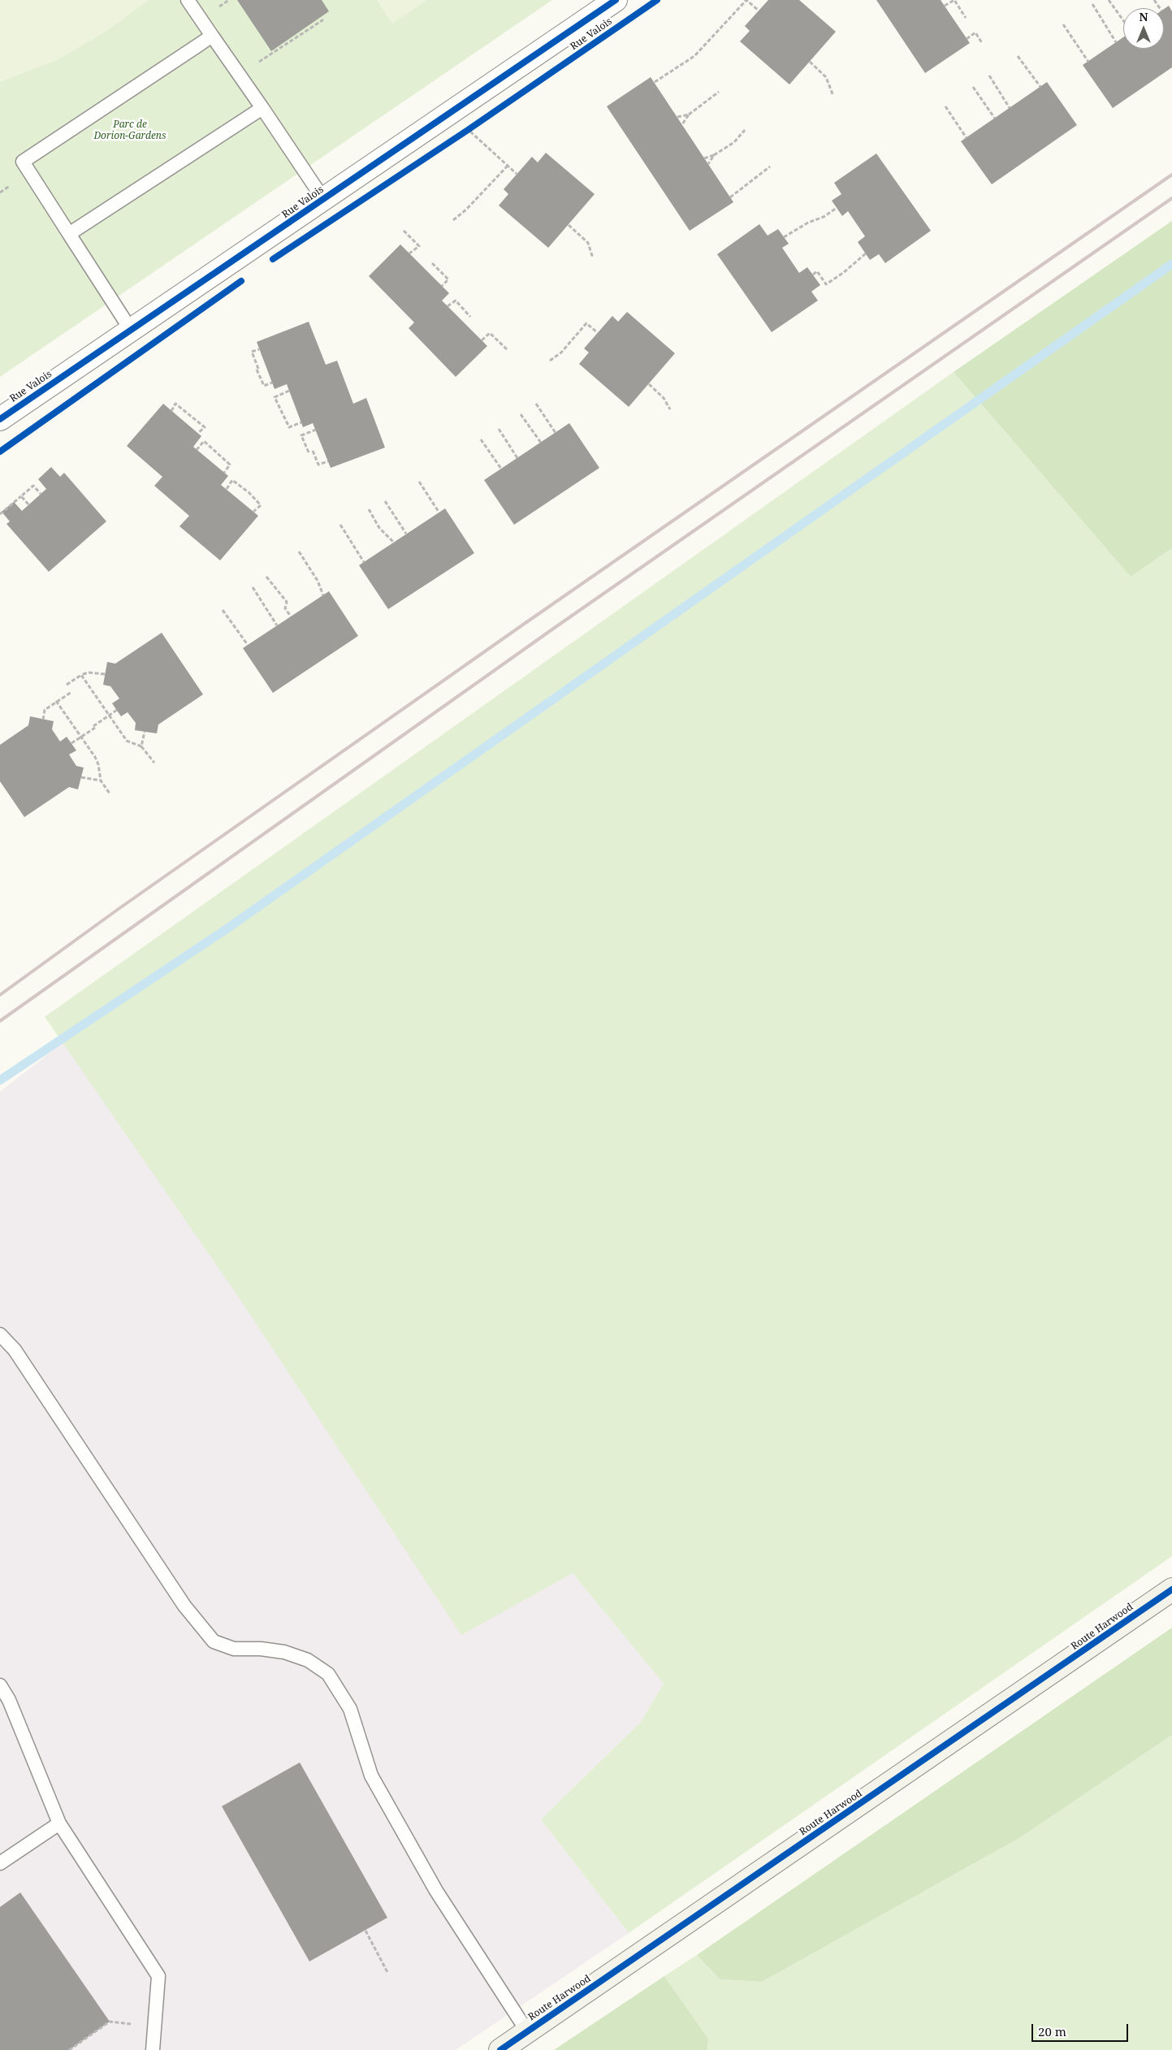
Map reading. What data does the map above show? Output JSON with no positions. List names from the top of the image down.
{
  "streets": {
    "main road": ["Route Harwood"],
    "street": ["Rue Valois"]
  },
  "parks": ["Parc de Dorion-Gardens"],
  "scale_bar": "20 m",
  "north": "top"
}
